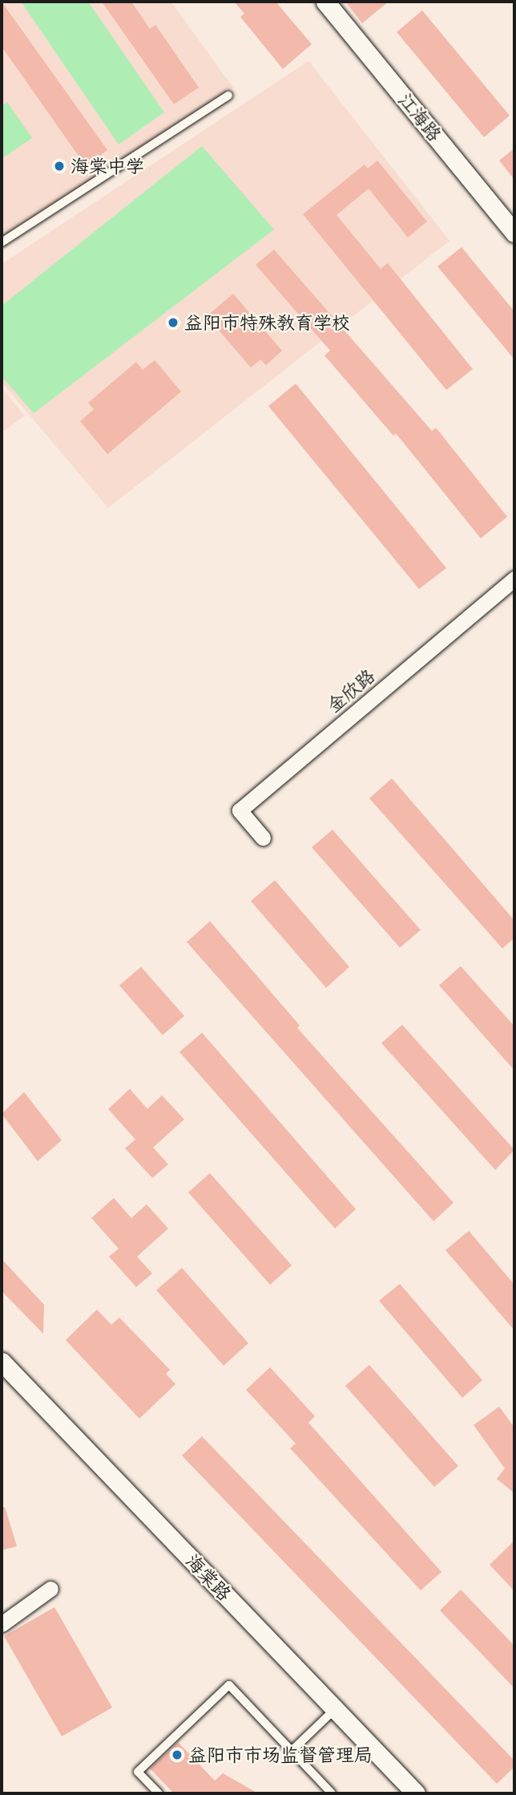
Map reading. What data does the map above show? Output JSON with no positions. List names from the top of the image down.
{
  "streets": {
    "street": ["江海路", "金欣路", "海棠路"]
  },
  "places": ["海棠中学", "益阳市特殊教育学校", "益阳市市场监督管理局"]
}
